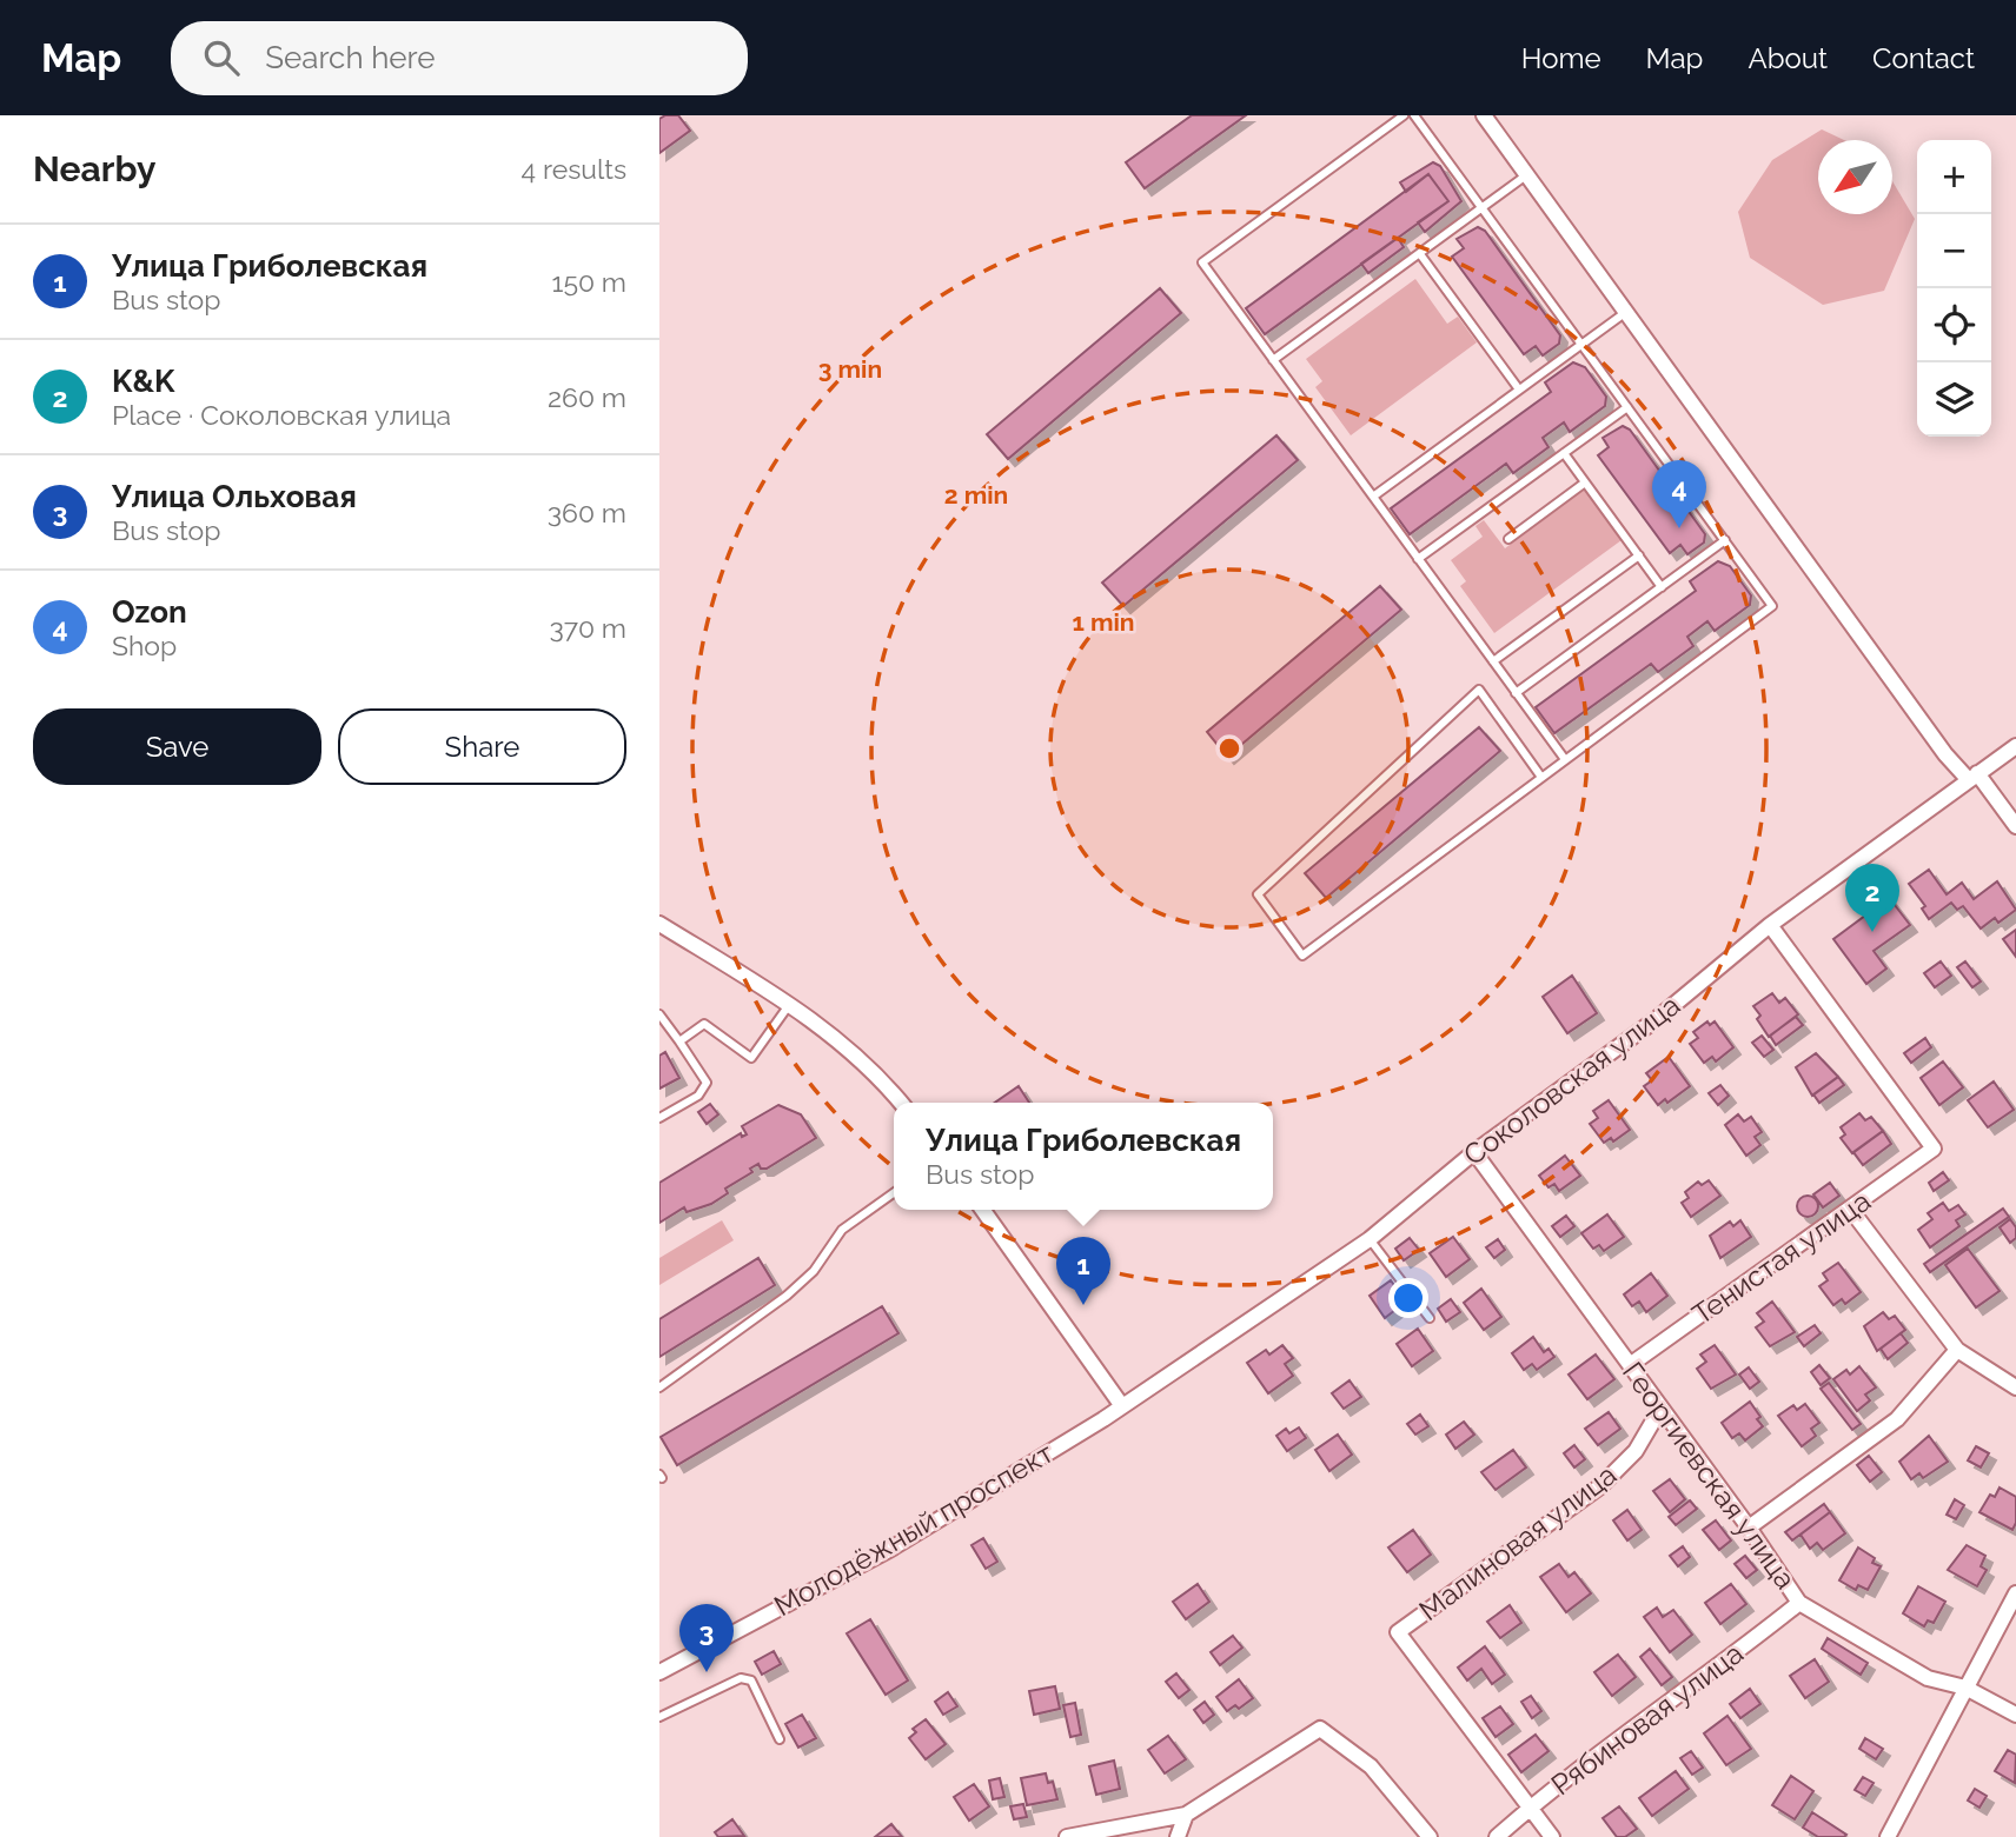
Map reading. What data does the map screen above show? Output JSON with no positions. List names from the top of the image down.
{
  "streets": {
    "street": [
      "Соколовская улица",
      "Тенистая улица",
      "Георгиевская улица",
      "Молодёжный проспект",
      "Малиновая улица",
      "Рябиновая улица"
    ]
  },
  "crossings": [
    ["Соколовская улица", "Тенистая улица"],
    ["Соколовская улица", "Георгиевская улица"],
    ["Соколовская улица", "Молодёжный проспект"],
    ["Тенистая улица", "Георгиевская улица"],
    ["Георгиевская улица", "Малиновая улица"],
    ["Георгиевская улица", "Рябиновая улица"],
    ["Малиновая улица", "Рябиновая улица"]
  ],
  "north": "bottom left",
  "page": {
    "header": "Map",
    "search": "Search here",
    "nav": [
      "Home",
      "Map",
      "About",
      "Contact"
    ],
    "heading": ["Nearby", "4 results"],
    "map_buttons": ["+", "−"],
    "list": [
      {
        "mark": "1",
        "name": "Улица Гриболевская",
        "note": "Bus stop",
        "value": "150 m"
      },
      {
        "mark": "2",
        "name": "K&K",
        "note": "Place · Соколовская улица",
        "value": "260 m"
      },
      {
        "mark": "3",
        "name": "Улица Ольховая",
        "note": "Bus stop",
        "value": "360 m"
      },
      {
        "mark": "4",
        "name": "Ozon",
        "note": "Shop",
        "value": "370 m"
      }
    ],
    "pins": [
      "4",
      "2",
      "1",
      "3"
    ],
    "buttons": ["Save", "Share"],
    "popup": ["Улица Гриболевская", "Bus stop"]
  },
  "rings": ["3 min", "2 min", "1 min"]
}
